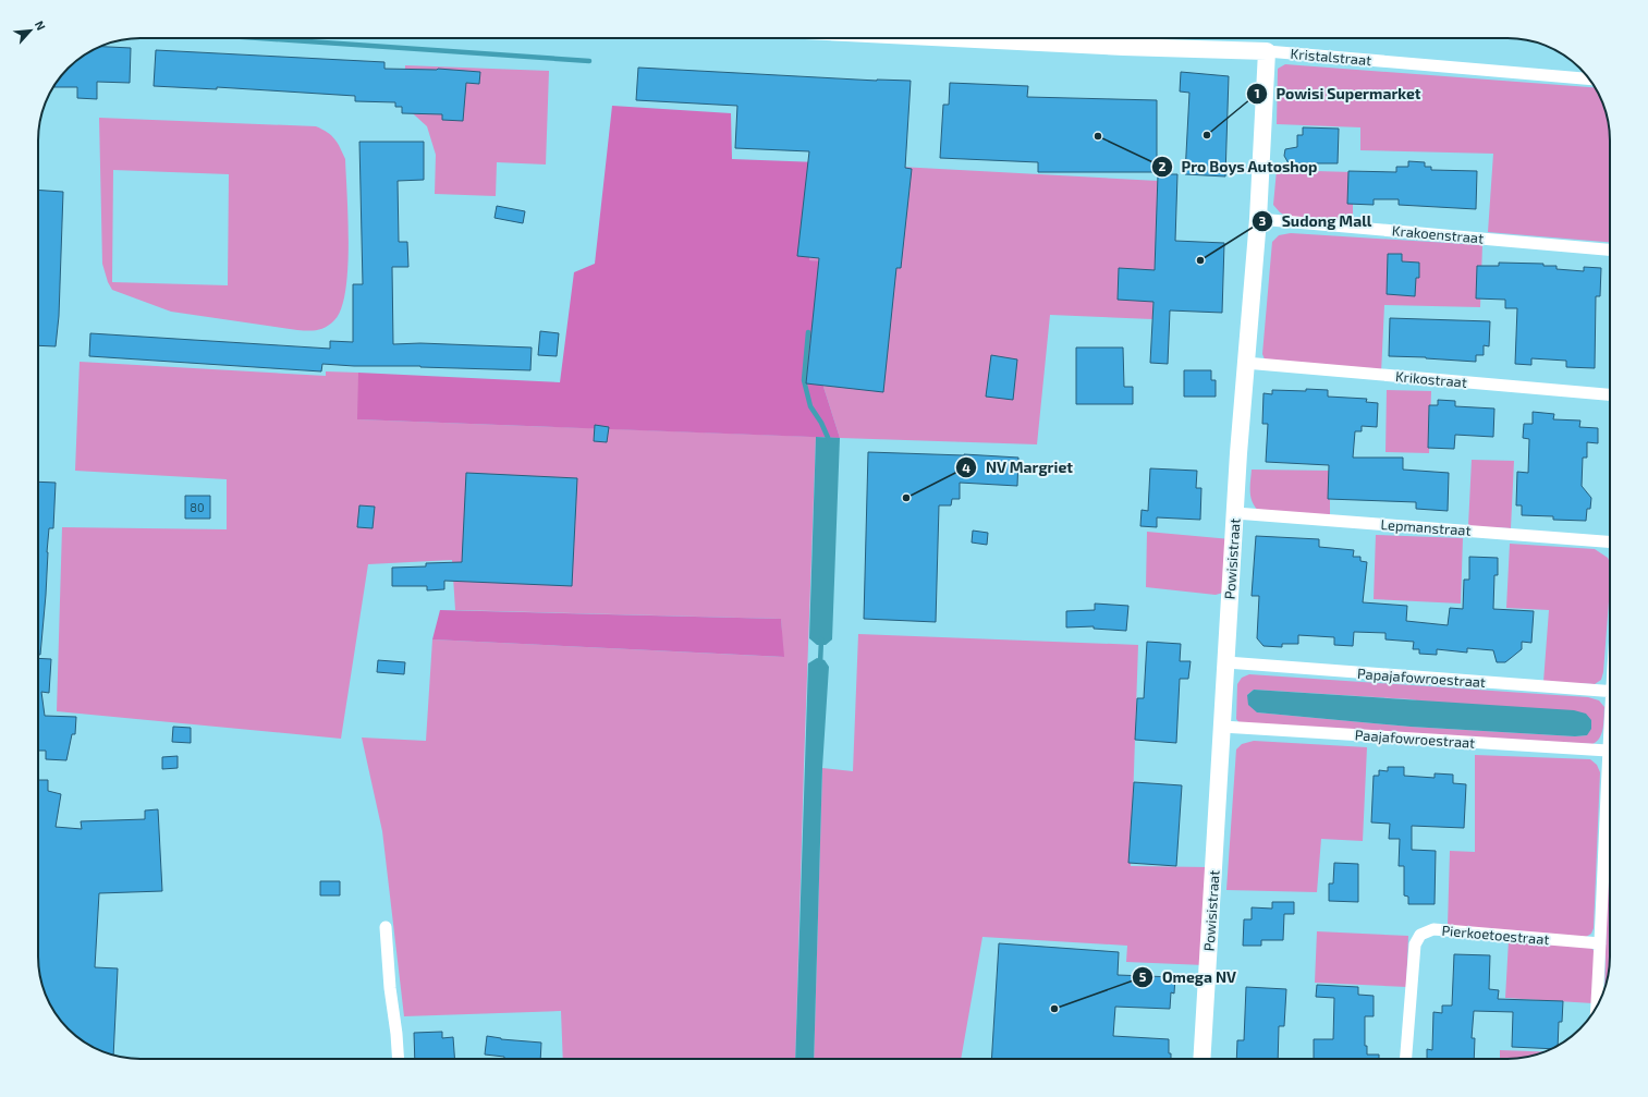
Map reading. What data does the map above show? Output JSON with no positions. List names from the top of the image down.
{
  "streets": {
    "street": [
      "Kristalstraat",
      "Krakoenstraat",
      "Krikostraat",
      "Lepmanstraat",
      "Powisistraat",
      "Papajafowroestraat",
      "Paajafowroestraat",
      "Pierkoetoestraat"
    ]
  },
  "crossings": [
    ["Kristalstraat", "Powisistraat"],
    ["Krakoenstraat", "Powisistraat"],
    ["Krikostraat", "Powisistraat"],
    ["Lepmanstraat", "Powisistraat"],
    ["Powisistraat", "Papajafowroestraat"],
    ["Powisistraat", "Paajafowroestraat"]
  ],
  "places": [
    "Powisi Supermarket",
    "Pro Boys Autoshop",
    "Sudong Mall",
    "NV Margriet",
    "Omega NV"
  ],
  "house_numbers": ["80"],
  "north": "top right"
}
